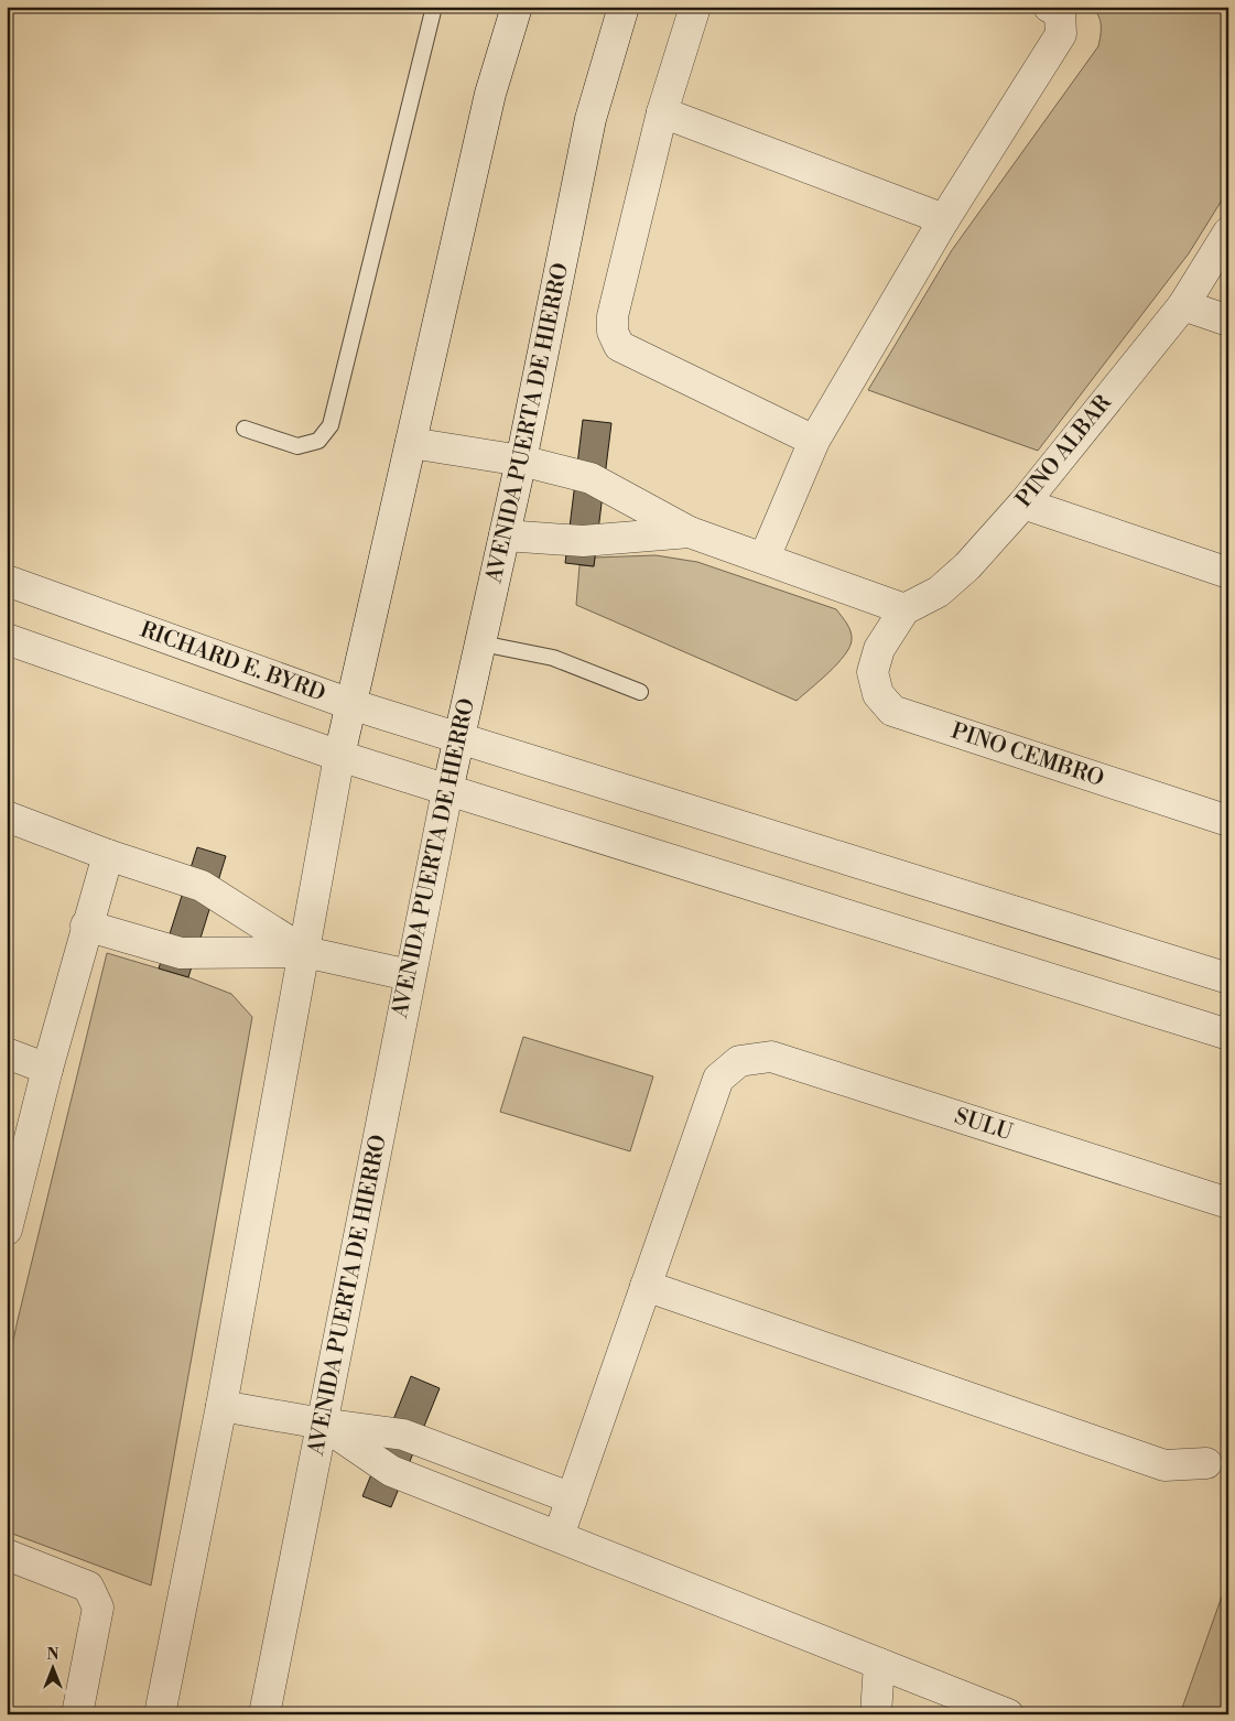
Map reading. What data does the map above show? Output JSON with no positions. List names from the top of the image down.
{
  "streets": {
    "street": [
      "AVENIDA PUERTA DE HIERRO",
      "PINO ALBAR",
      "RICHARD E. BYRD",
      "PINO CEMBRO",
      "SULU"
    ]
  },
  "crossings": [
    ["AVENIDA PUERTA DE HIERRO", "RICHARD E. BYRD"],
    ["PINO ALBAR", "PINO CEMBRO"]
  ],
  "north": "top"
}
